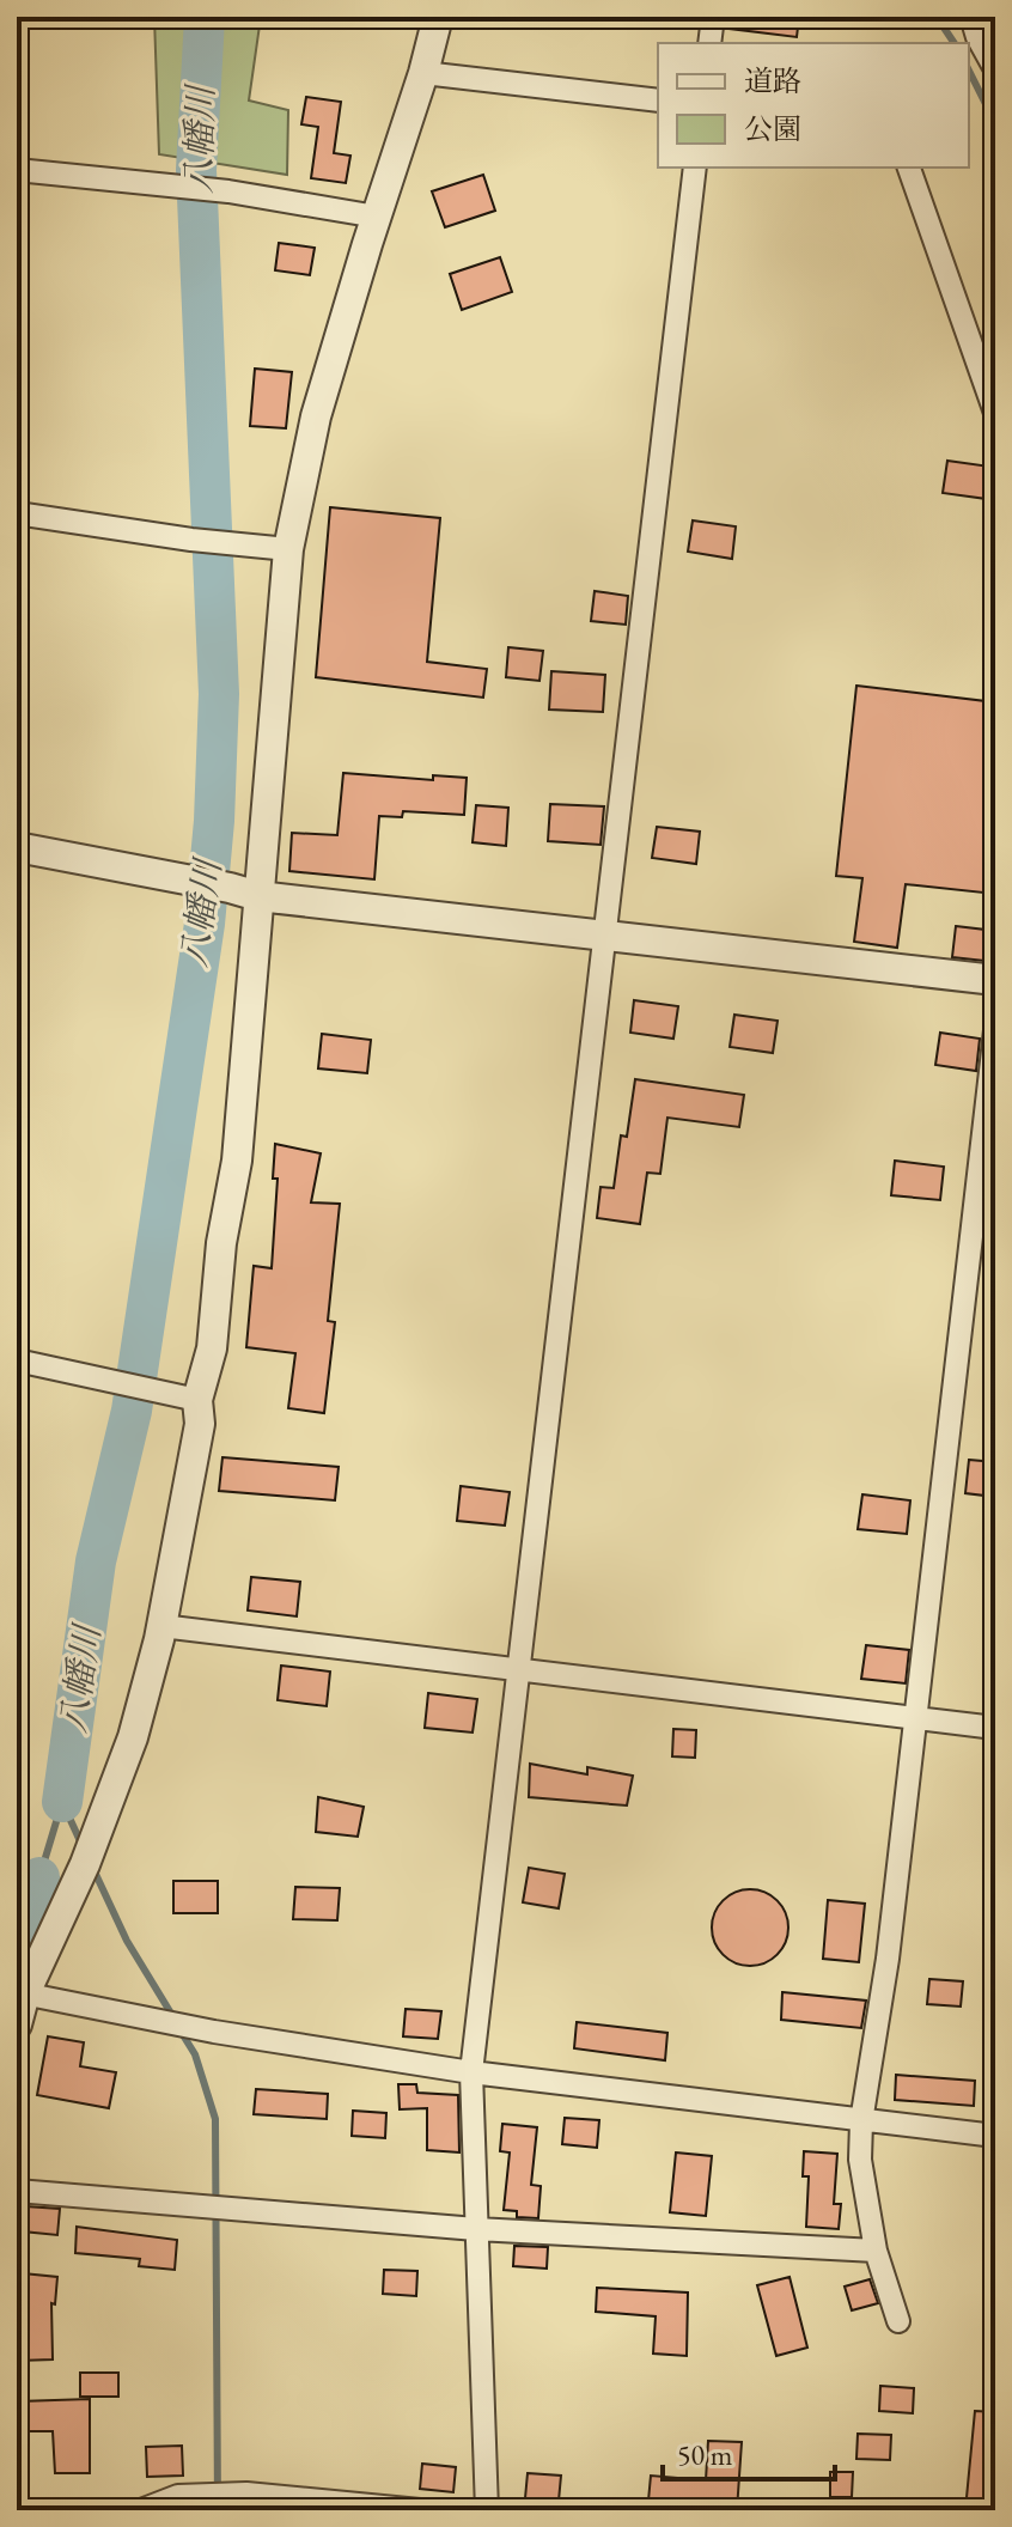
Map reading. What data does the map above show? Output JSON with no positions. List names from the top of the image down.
{
  "water": ["八幡川"],
  "legend": ["道路", "公園"],
  "scale_bar": "50 m"
}
